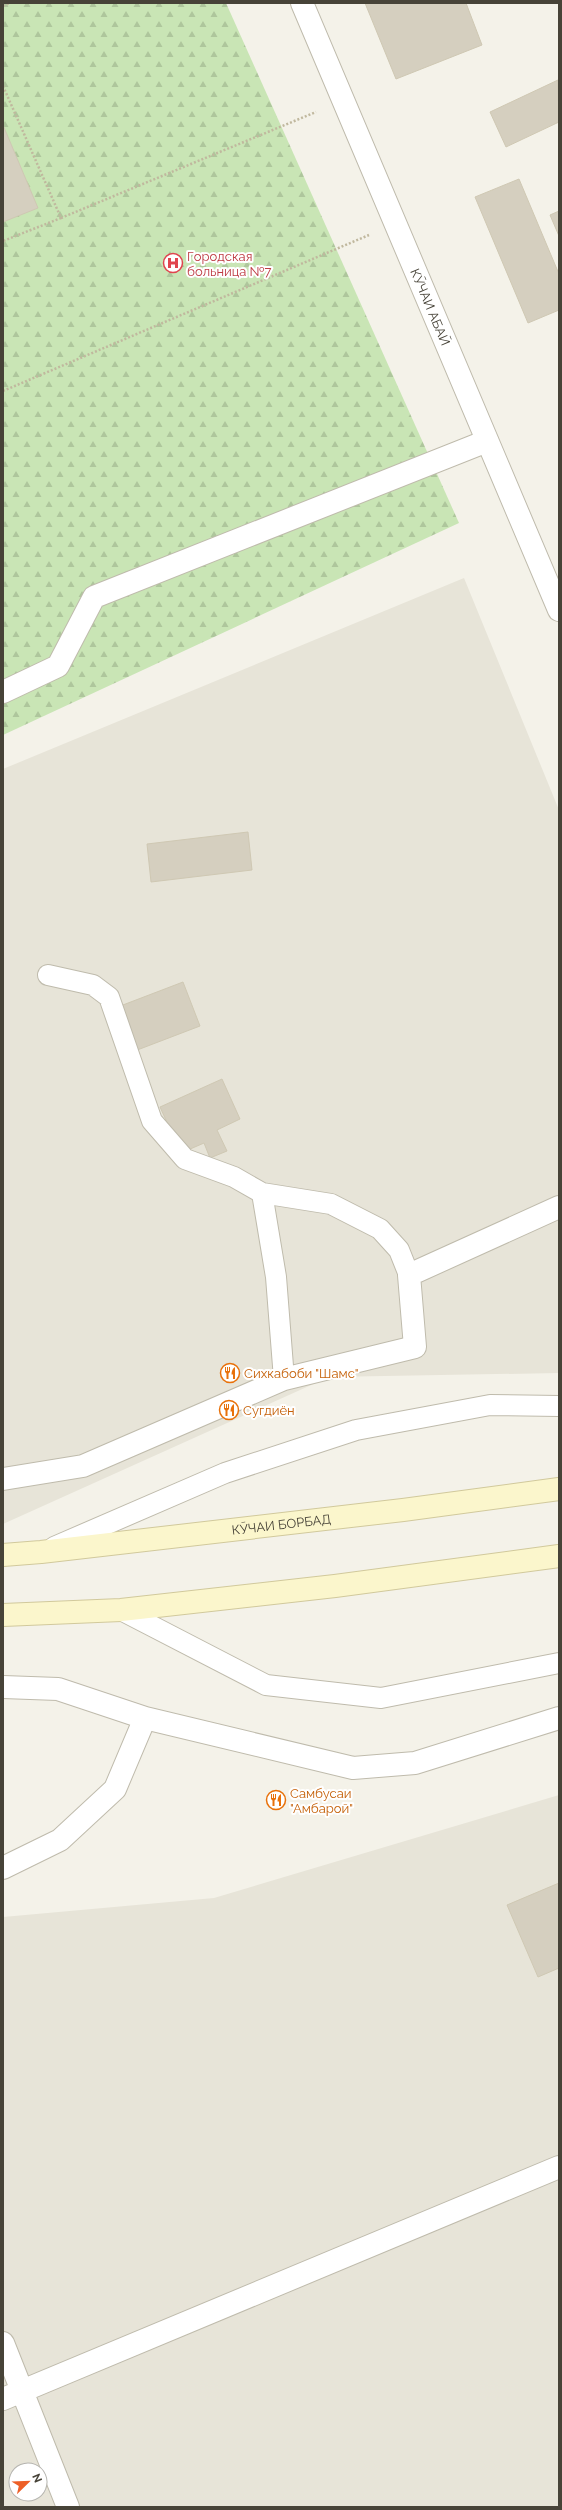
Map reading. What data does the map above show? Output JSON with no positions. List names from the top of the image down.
{
  "streets": {
    "main road": ["КӮЧАИ БОРБАД"],
    "street": ["КӮЧАИ АБАӢ"]
  },
  "places": {
    "hospital": ["Городская больница №7"],
    "restaurant": ["Сихкабоби \"Шамс\"", "Сугдиён", "Самбусаи \"Амбарой\""]
  },
  "north": "top right"
}
